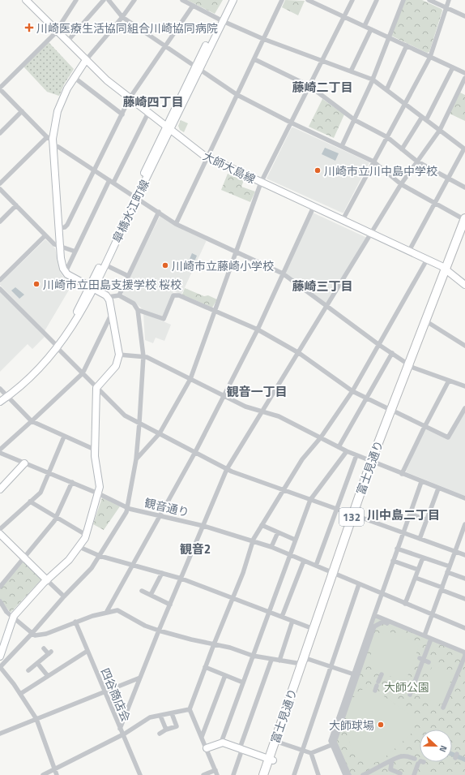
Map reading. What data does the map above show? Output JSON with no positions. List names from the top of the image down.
{
  "streets": {
    "highway": ["富士見通り", "132"],
    "street": [
      "大師大島線",
      "皐橋水江町線",
      "観音通り",
      "四谷商店会"
    ]
  },
  "crossings": [
    ["大師大島線", "皐橋水江町線"],
    ["大師大島線", "富士見通り"],
    ["富士見通り", "観音通り"]
  ],
  "districts": [
    "藤崎二丁目",
    "藤崎四丁目",
    "藤崎三丁目",
    "観音一丁目",
    "川中島二丁目",
    "観音2"
  ],
  "parks": ["大師公園"],
  "places": {
    "health": ["川崎医療生活協同組合川崎協同病院"],
    "other": [
      "川崎市立川中島中学校",
      "川崎市立藤崎小学校",
      "川崎市立田島支援学校 桜校",
      "大師球場"
    ]
  },
  "north": "right"
}
